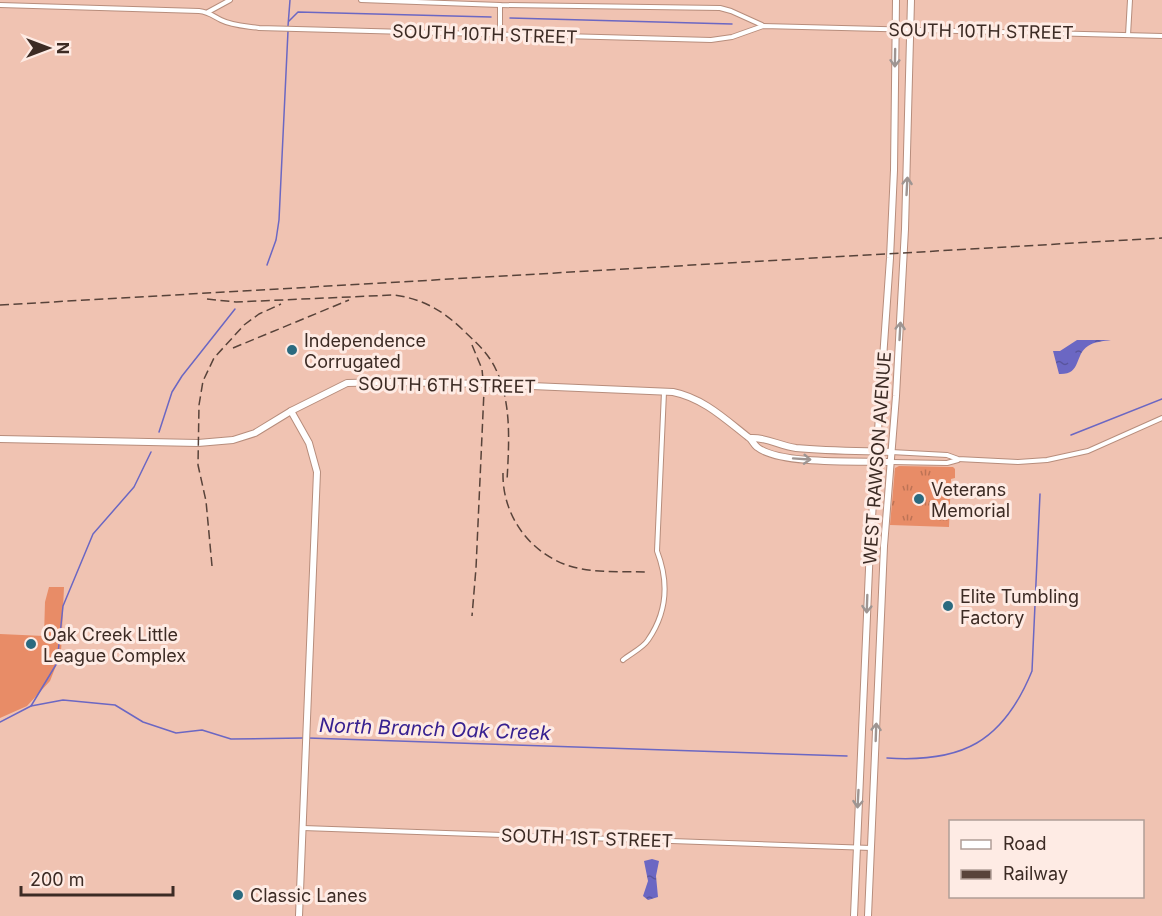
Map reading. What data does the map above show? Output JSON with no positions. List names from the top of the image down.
{
  "streets": {
    "main road": ["SOUTH 6TH STREET", "WEST RAWSON AVENUE"],
    "street": ["SOUTH 10TH STREET", "SOUTH 1ST STREET"]
  },
  "crossings": [
    ["SOUTH 10TH STREET", "WEST RAWSON AVENUE"],
    ["SOUTH 6TH STREET", "WEST RAWSON AVENUE"],
    ["WEST RAWSON AVENUE", "SOUTH 1ST STREET"]
  ],
  "water": ["North Branch Oak Creek"],
  "places": [
    "Independence Corrugated",
    "Veterans Memorial",
    "Elite Tumbling Factory",
    "Oak Creek Little League Complex",
    "Classic Lanes"
  ],
  "legend": ["Road", "Railway"],
  "scale_bar": "200 m",
  "north": "right"
}
